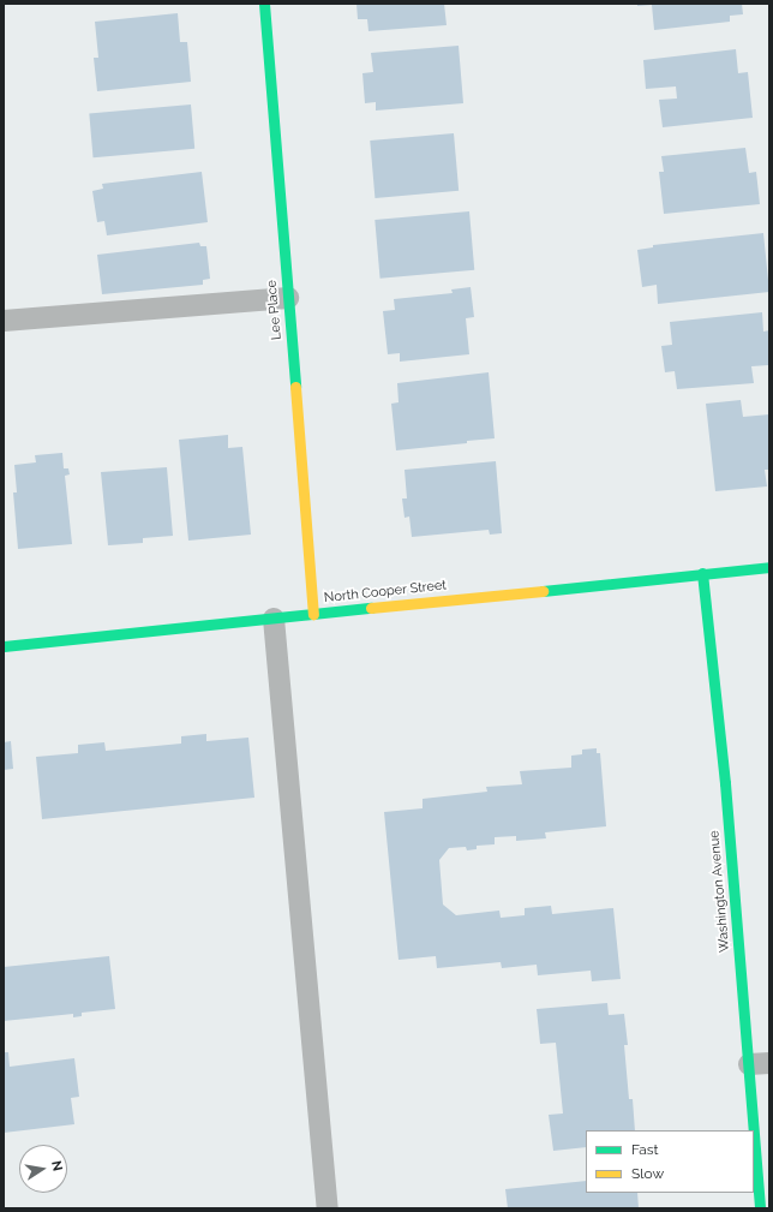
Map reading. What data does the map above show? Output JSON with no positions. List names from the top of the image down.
{
  "streets": {
    "street": ["Lee Place", "North Cooper Street", "Washington Avenue"]
  },
  "crossings": [
    ["Lee Place", "North Cooper Street"],
    ["North Cooper Street", "Washington Avenue"]
  ],
  "legend": ["Fast", "Slow"],
  "north": "right"
}
